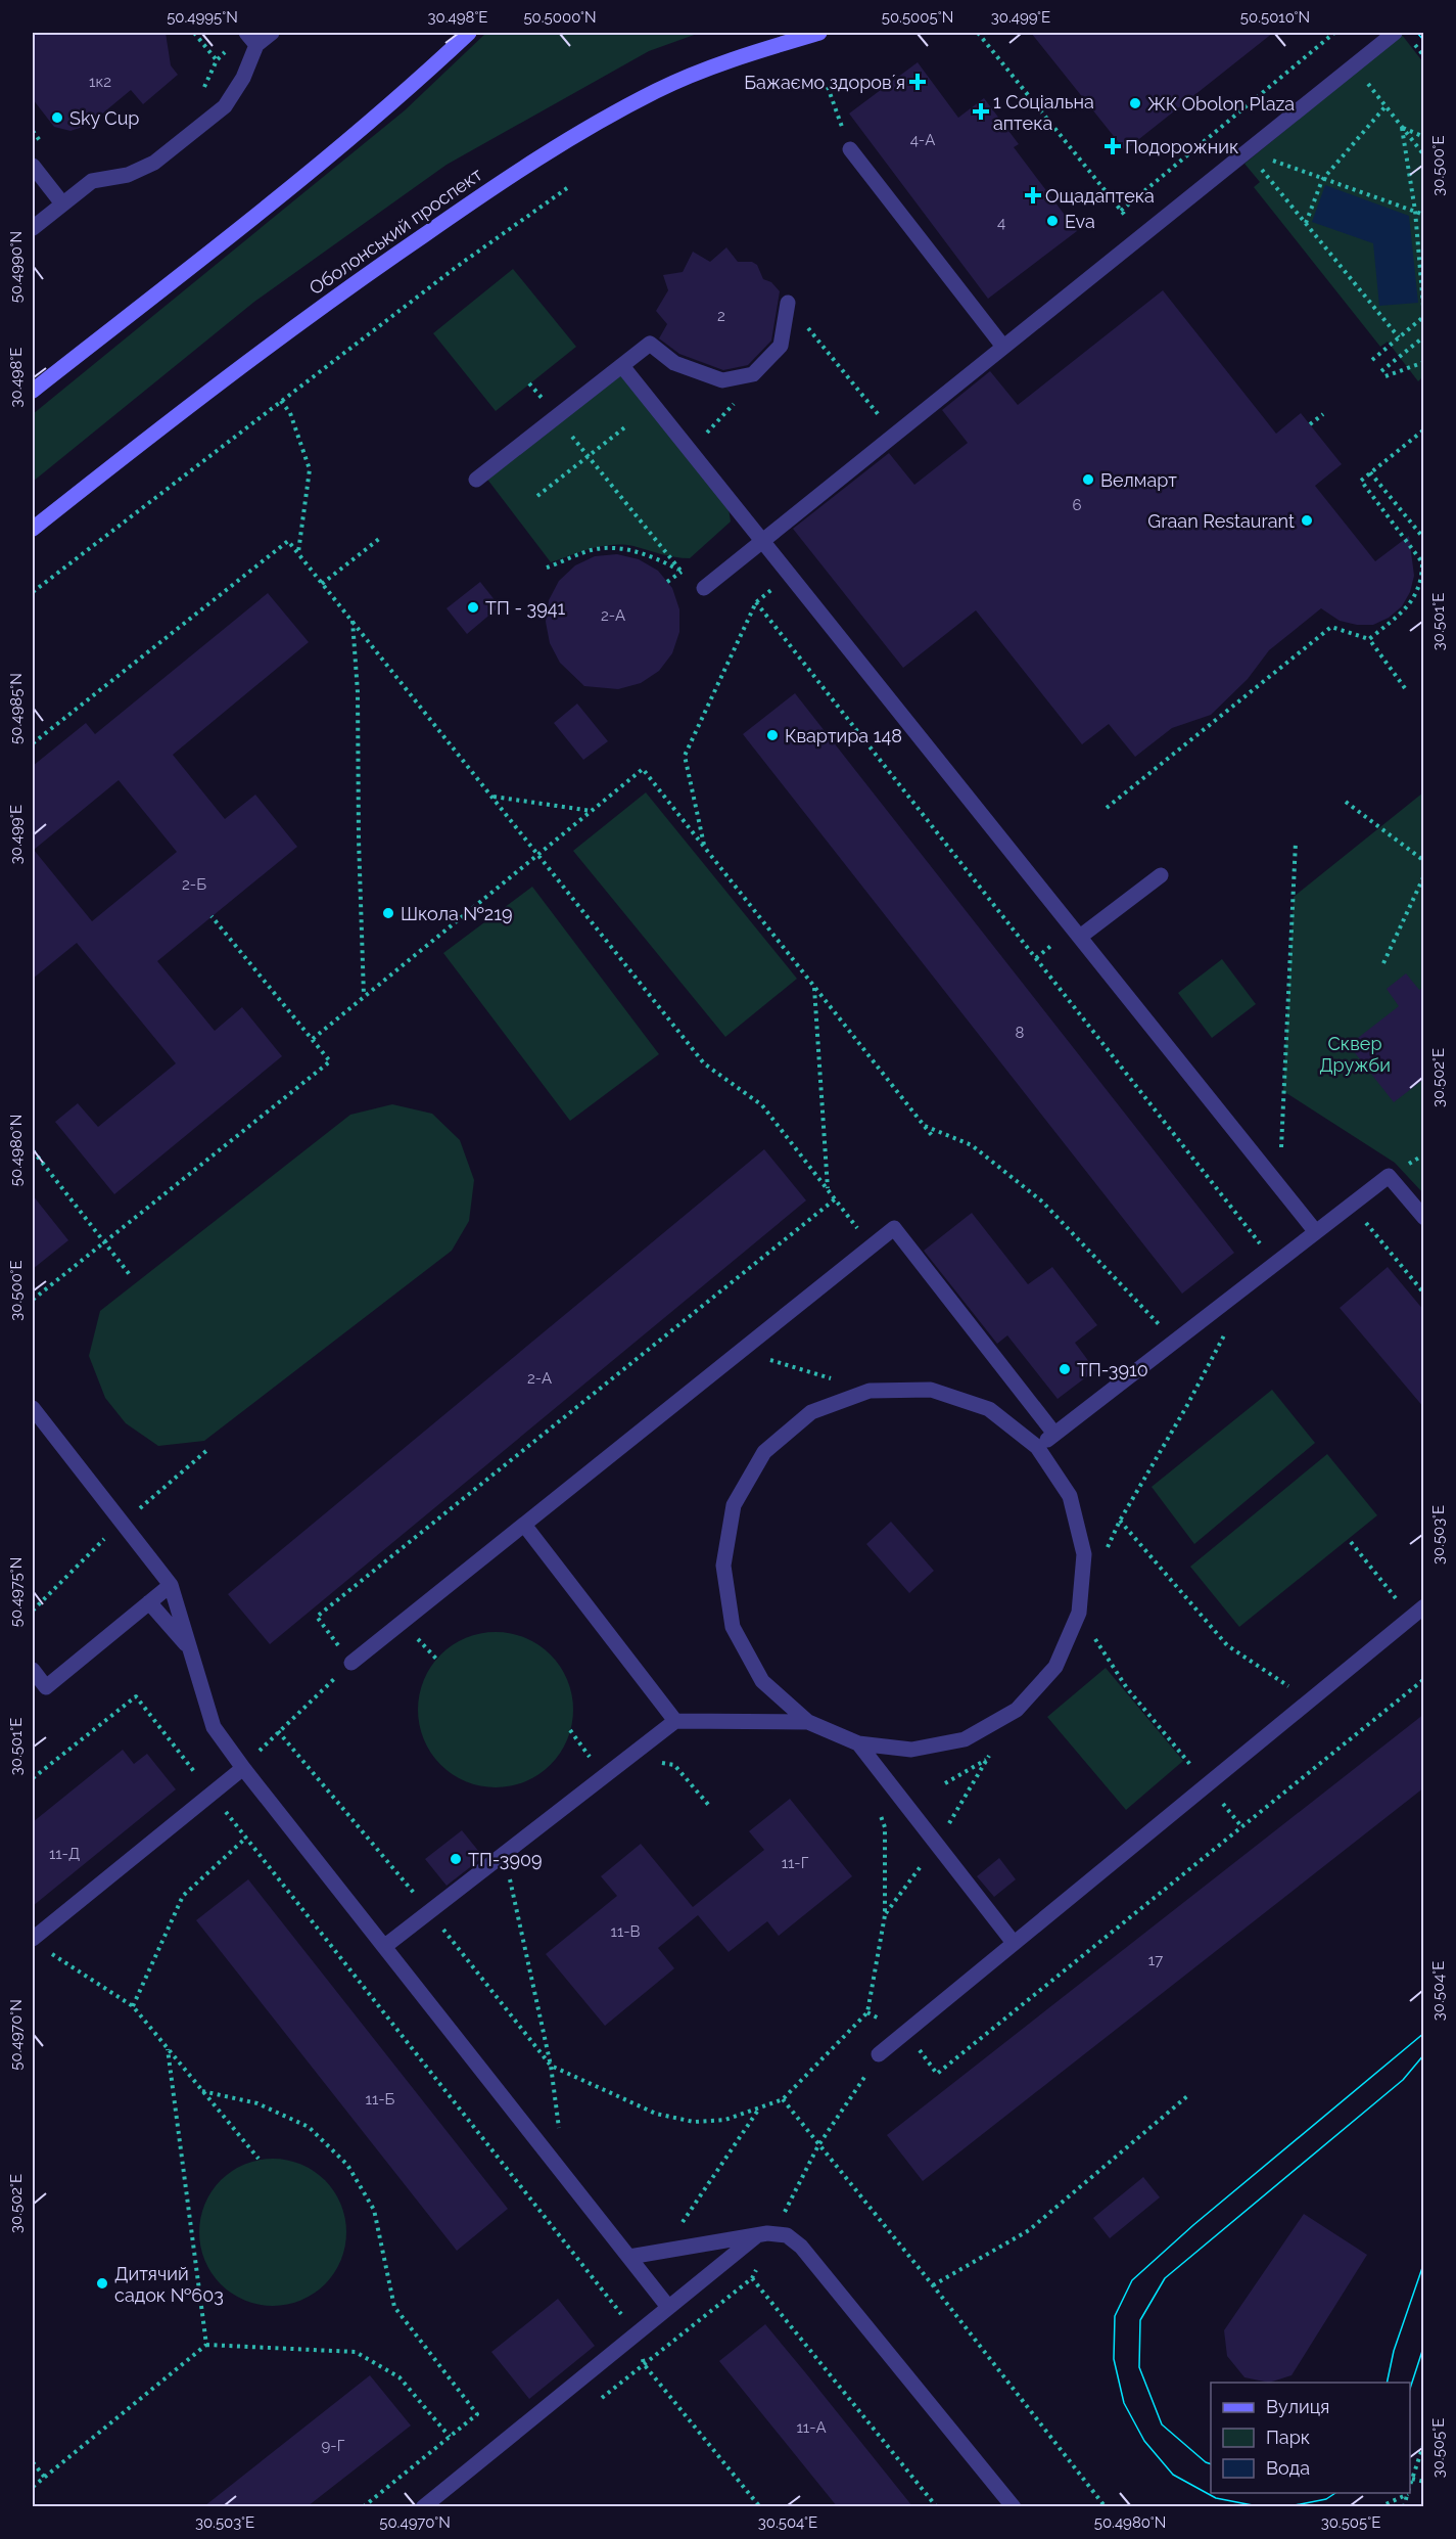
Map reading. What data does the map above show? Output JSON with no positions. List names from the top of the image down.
{
  "streets": {
    "main road": ["Оболонський проспект"]
  },
  "parks": ["Сквер Дружби"],
  "places": {
    "health": [
      "Бажаємо здоровʼя",
      "1 Соціальна аптека",
      "Подорожник",
      "Ощадаптека"
    ],
    "other": [
      "ЖК Obolon Plaza",
      "Sky Cup",
      "Eva",
      "Велмарт",
      "Graan Restaurant",
      "ТП - 3941",
      "Квартира 148",
      "Школа №219",
      "ТП-3910",
      "ТП-3909",
      "Дитячий садок №603"
    ]
  },
  "house_numbers": [
    "1к2",
    "4-А",
    "4",
    "2",
    "6",
    "2-А",
    "2-Б",
    "8",
    "2-А",
    "11-Д",
    "11-Г",
    "11-В",
    "17",
    "11-Б",
    "11-А",
    "9-Г"
  ],
  "legend": ["Вулиця", "Парк", "Вода"],
  "coordinates": [
    "50.4995°N",
    "30.498°E",
    "50.5000°N",
    "50.5005°N",
    "30.499°E",
    "50.5010°N",
    "30.500°E",
    "50.4990°N",
    "30.501°E",
    "50.4985°N",
    "30.502°E",
    "50.4980°N",
    "30.503°E",
    "50.4975°N",
    "30.504°E",
    "50.4970°N",
    "30.505°E"
  ]
}
